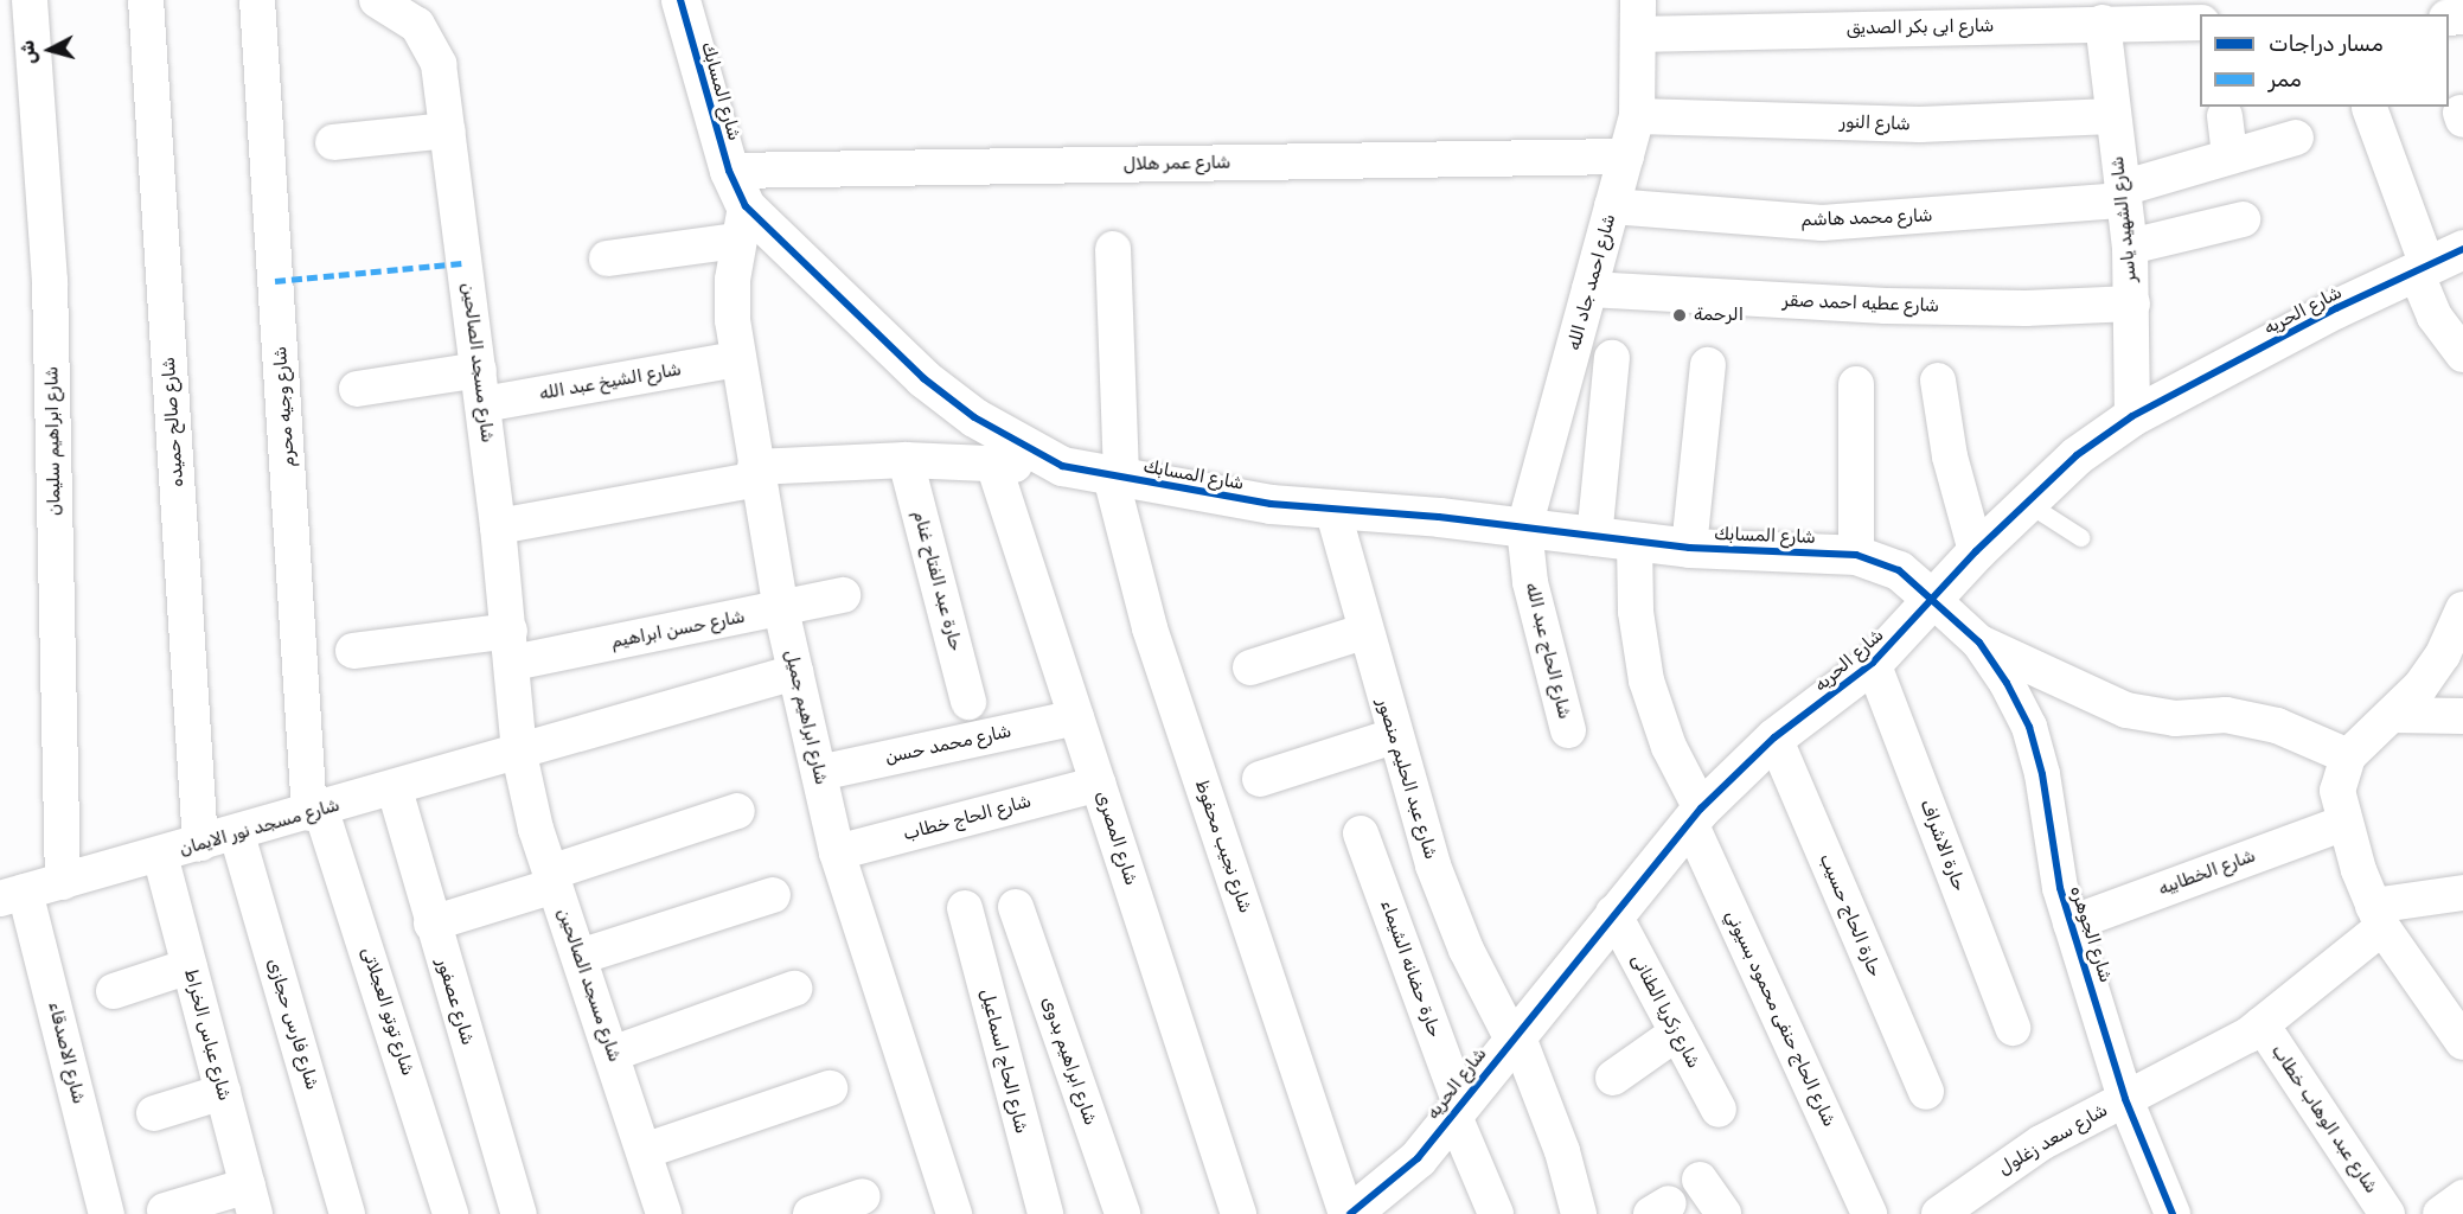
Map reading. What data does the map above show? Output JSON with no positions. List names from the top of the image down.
{
  "streets": {
    "street": [
      "شارع ابى بكر الصديق",
      "شارع المسابك",
      "شارع النور",
      "شارع عمر هلال",
      "شارع محمد هاشم",
      "شارع الشهيد ياسر",
      "شارع احمد جاد الله",
      "شارع عطيه احمد صقر",
      "شارع الحريه",
      "شارع مسجد الصالحين",
      "شارع الشيخ عبد الله",
      "شارع وجيه محرم",
      "شارع صالح حميده",
      "شارع ابراهيم سليمان",
      "حارة عبد الفتاح غنام",
      "شارع حسن ابراهيم",
      "شارع الحاج عبد الله",
      "شارع ابراهيم جميل",
      "شارع محمد حسن",
      "شارع عبد الحليم منصور",
      "شارع الحاج خطاب",
      "شارع مسجد نور الايمان",
      "شارع المصرى",
      "حارة الاشراف",
      "شارع نجيب محفوظ",
      "شارع الخطابيه",
      "حارة الحاج حسيب",
      "شارع الجوهره",
      "حارة حضانه الشيماء",
      "شارع عصفور",
      "شارع توتو العجلاتى",
      "شارع زكريا الطنانى",
      "شارع الحاج حنفى محمود بسيوني",
      "شارع فارس حجازى",
      "شارع عباس الخراط",
      "شارع الاصدقاء",
      "شارع الحاج اسماعيل",
      "شارع ابراهيم بدوى",
      "شارع عبد الوهاب خطاب",
      "شارع سعد زغلول"
    ]
  },
  "crossings": [
    ["شارع ابى بكر الصديق", "شارع الشهيد ياسر"],
    ["شارع ابى بكر الصديق", "شارع احمد جاد الله"],
    ["شارع المسابك", "شارع عمر هلال"],
    ["شارع المسابك", "شارع احمد جاد الله"],
    ["شارع المسابك", "شارع الحريه"],
    ["شارع المسابك", "شارع الحاج عبد الله"],
    ["شارع المسابك", "شارع ابراهيم جميل"],
    ["شارع المسابك", "شارع عبد الحليم منصور"],
    ["شارع المسابك", "شارع نجيب محفوظ"],
    ["شارع المسابك", "شارع الجوهره"],
    ["شارع المسابك", "شارع الحاج حنفى محمود بسيوني"],
    ["شارع النور", "شارع الشهيد ياسر"],
    ["شارع النور", "شارع احمد جاد الله"],
    ["شارع عمر هلال", "شارع احمد جاد الله"],
    ["شارع محمد هاشم", "شارع الشهيد ياسر"],
    ["شارع محمد هاشم", "شارع احمد جاد الله"],
    ["شارع الشهيد ياسر", "شارع عطيه احمد صقر"],
    ["شارع الشهيد ياسر", "شارع الحريه"],
    ["شارع احمد جاد الله", "شارع عطيه احمد صقر"],
    ["شارع احمد جاد الله", "شارع الحاج عبد الله"],
    ["شارع الحريه", "شارع عبد الحليم منصور"],
    ["شارع الحريه", "حارة الاشراف"],
    ["شارع الحريه", "شارع نجيب محفوظ"],
    ["شارع الحريه", "حارة الحاج حسيب"],
    ["شارع الحريه", "شارع الجوهره"],
    ["شارع الحريه", "حارة حضانه الشيماء"],
    ["شارع الحريه", "شارع زكريا الطنانى"],
    ["شارع الحريه", "شارع الحاج حنفى محمود بسيوني"],
    ["شارع مسجد الصالحين", "شارع الشيخ عبد الله"],
    ["شارع مسجد الصالحين", "شارع حسن ابراهيم"],
    ["شارع مسجد الصالحين", "شارع مسجد نور الايمان"],
    ["شارع الشيخ عبد الله", "شارع ابراهيم جميل"],
    ["شارع وجيه محرم", "شارع مسجد نور الايمان"],
    ["شارع وجيه محرم", "شارع توتو العجلاتى"],
    ["شارع صالح حميده", "شارع مسجد نور الايمان"],
    ["شارع ابراهيم سليمان", "شارع مسجد نور الايمان"],
    ["شارع حسن ابراهيم", "شارع ابراهيم جميل"],
    ["شارع ابراهيم جميل", "شارع محمد حسن"],
    ["شارع ابراهيم جميل", "شارع الحاج خطاب"],
    ["شارع محمد حسن", "شارع المصرى"],
    ["شارع الحاج خطاب", "شارع المصرى"],
    ["شارع مسجد نور الايمان", "شارع عصفور"],
    ["شارع مسجد نور الايمان", "شارع توتو العجلاتى"],
    ["شارع مسجد نور الايمان", "شارع فارس حجازى"],
    ["شارع مسجد نور الايمان", "شارع عباس الخراط"],
    ["شارع مسجد نور الايمان", "شارع الاصدقاء"],
    ["شارع الخطابيه", "شارع الجوهره"],
    ["شارع الجوهره", "شارع سعد زغلول"],
    ["شارع عبد الوهاب خطاب", "شارع سعد زغلول"]
  ],
  "places": ["الرحمة"],
  "legend": ["مسار دراجات", "ممر"],
  "north": "left"
}
